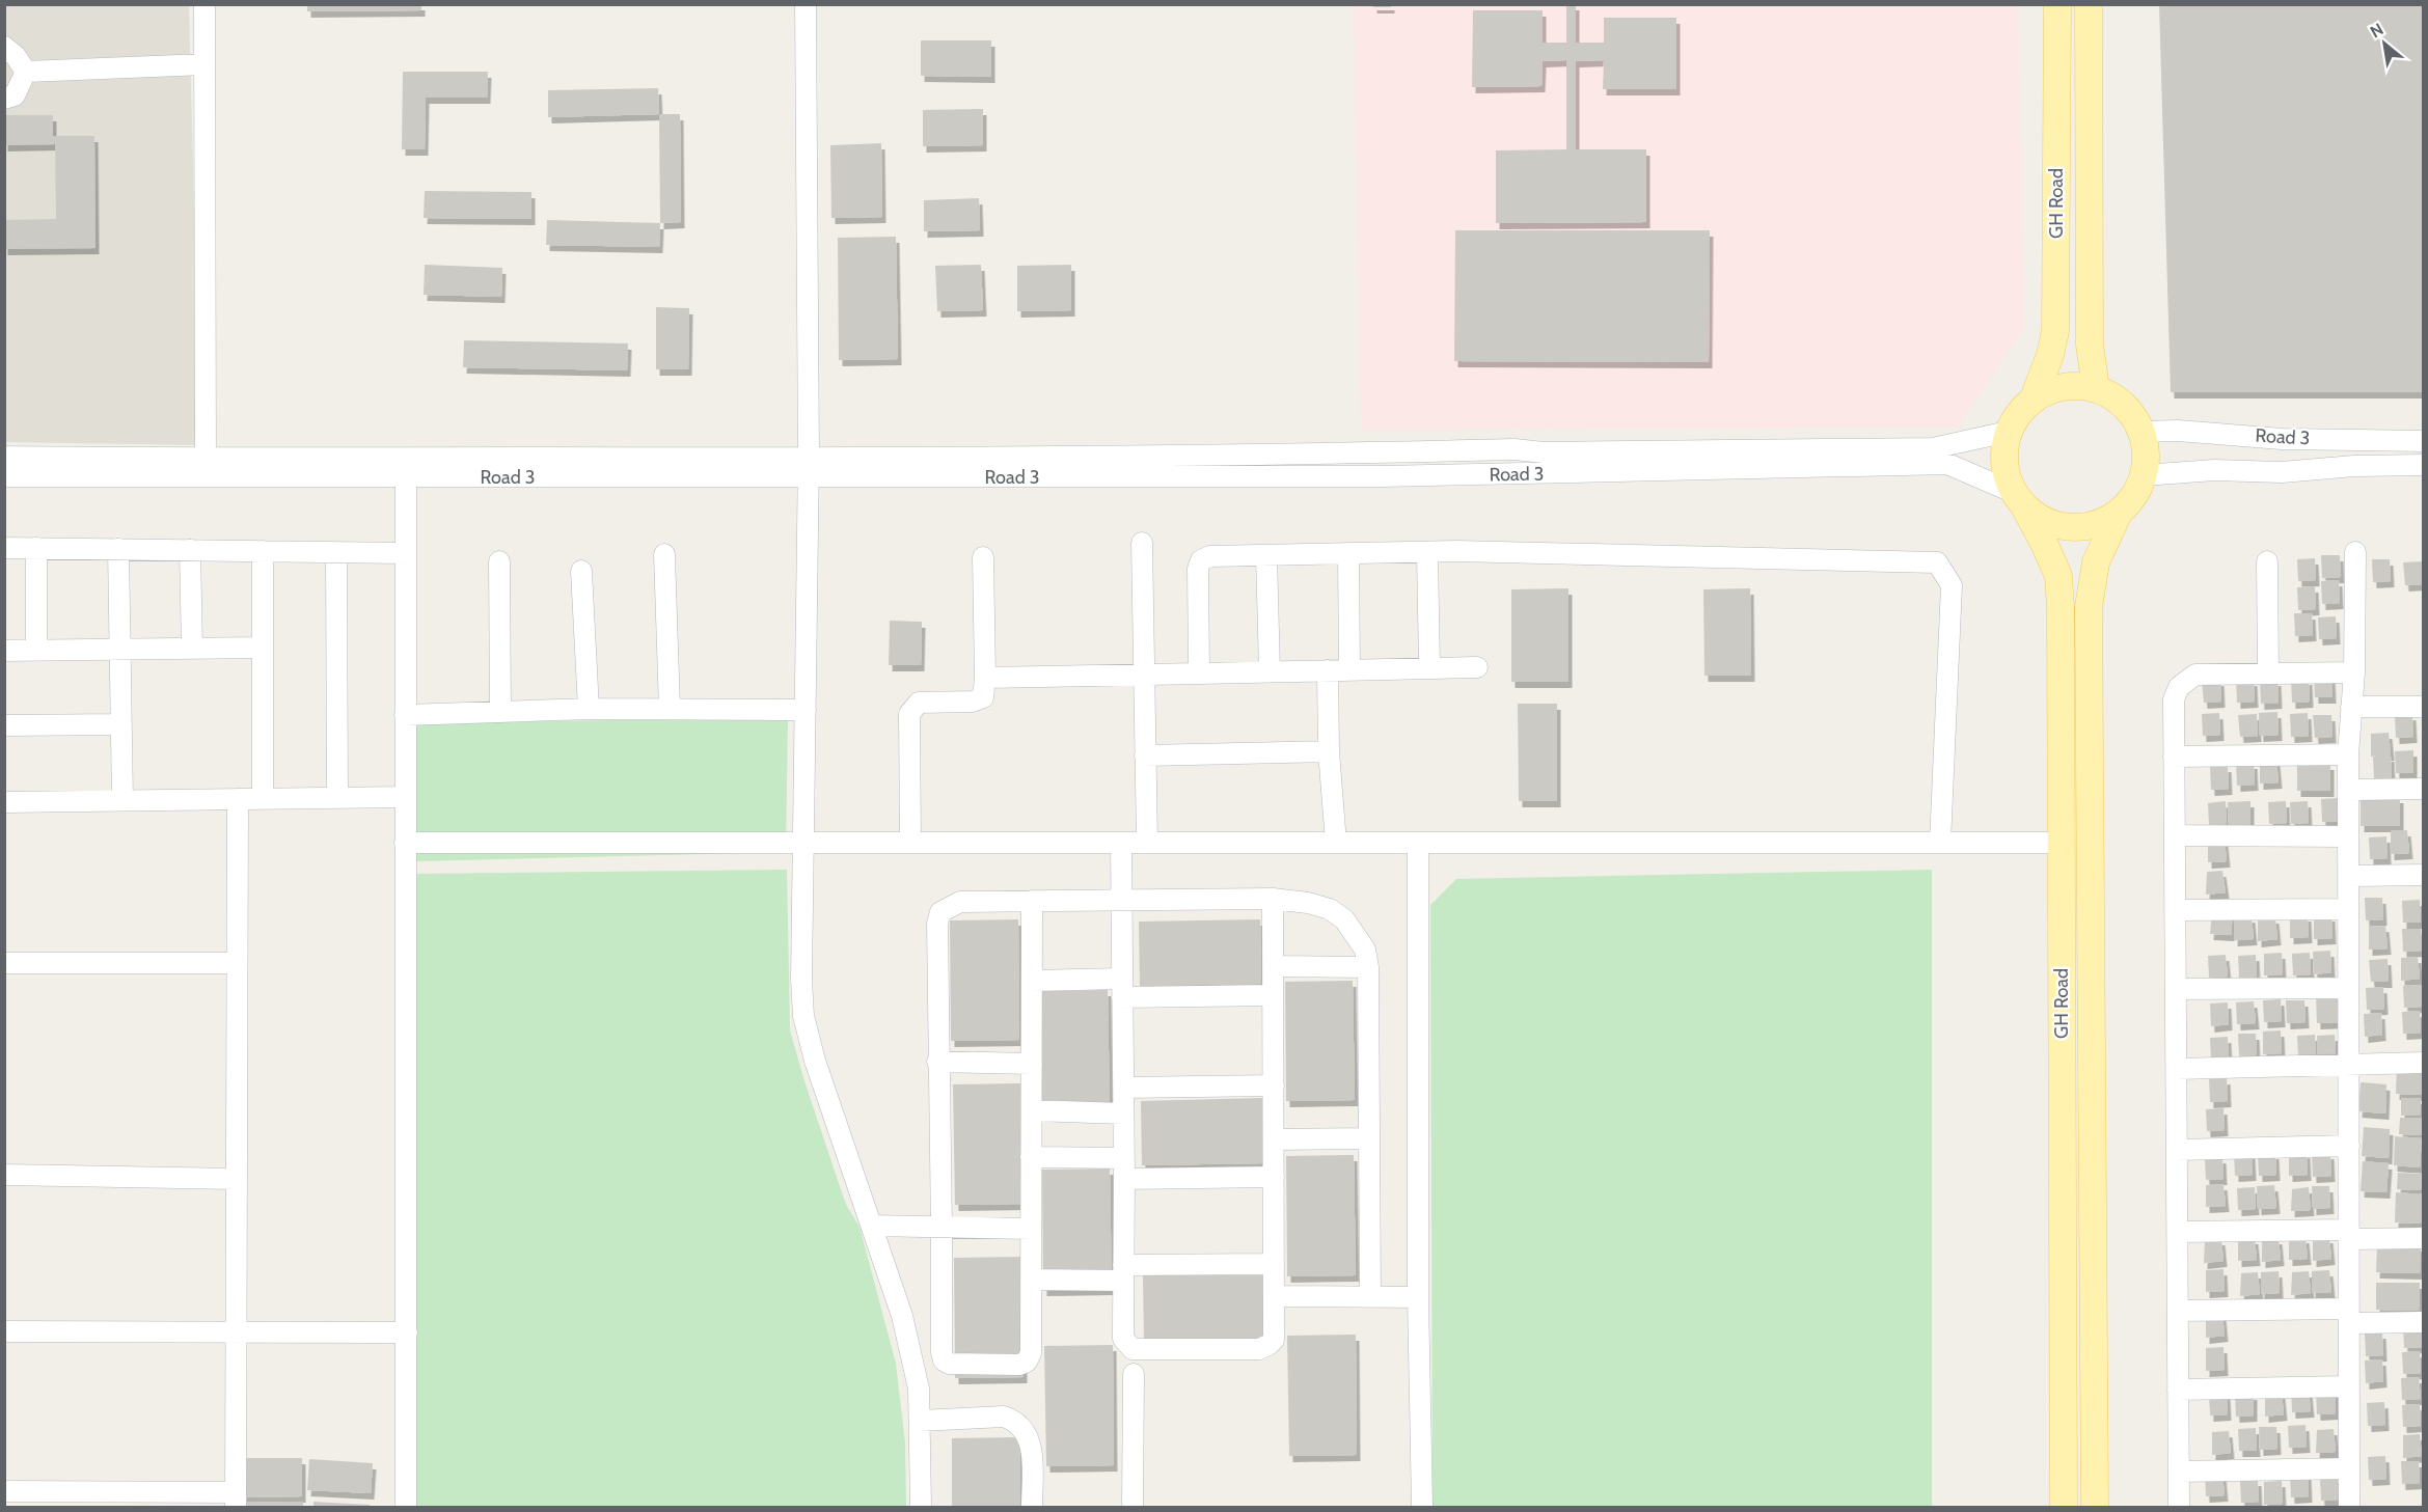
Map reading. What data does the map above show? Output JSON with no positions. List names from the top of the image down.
{
  "streets": {
    "main road": ["GH Road"],
    "street": ["Road 3"]
  },
  "crossings": [
    ["GH Road", "Road 3"]
  ],
  "north": "top left"
}
